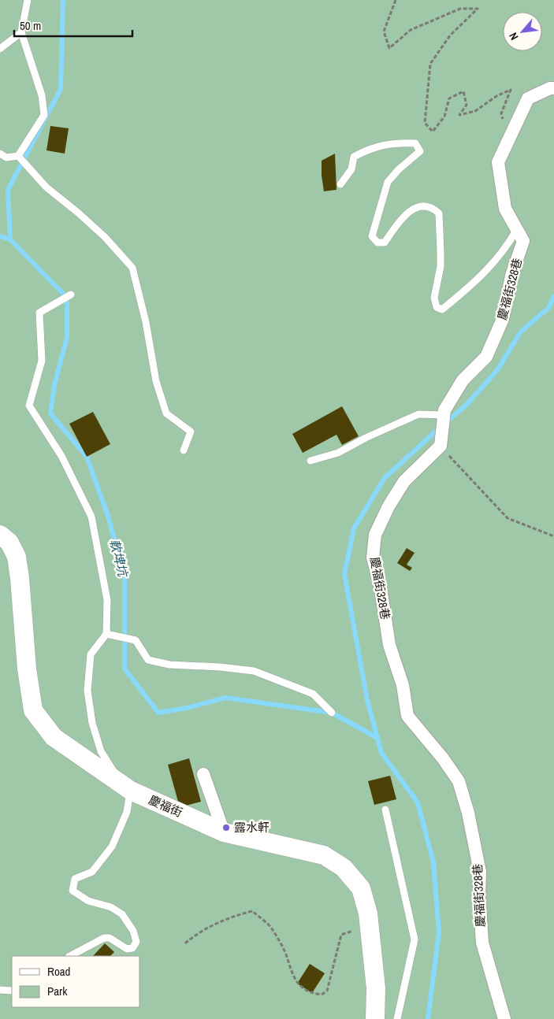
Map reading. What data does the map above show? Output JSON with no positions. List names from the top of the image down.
{
  "streets": {
    "street": ["慶福街328巷", "慶福街"]
  },
  "water": ["軟埤坑"],
  "places": ["露水軒"],
  "legend": ["Road", "Park"],
  "scale_bar": "50 m",
  "north": "bottom left"
}
